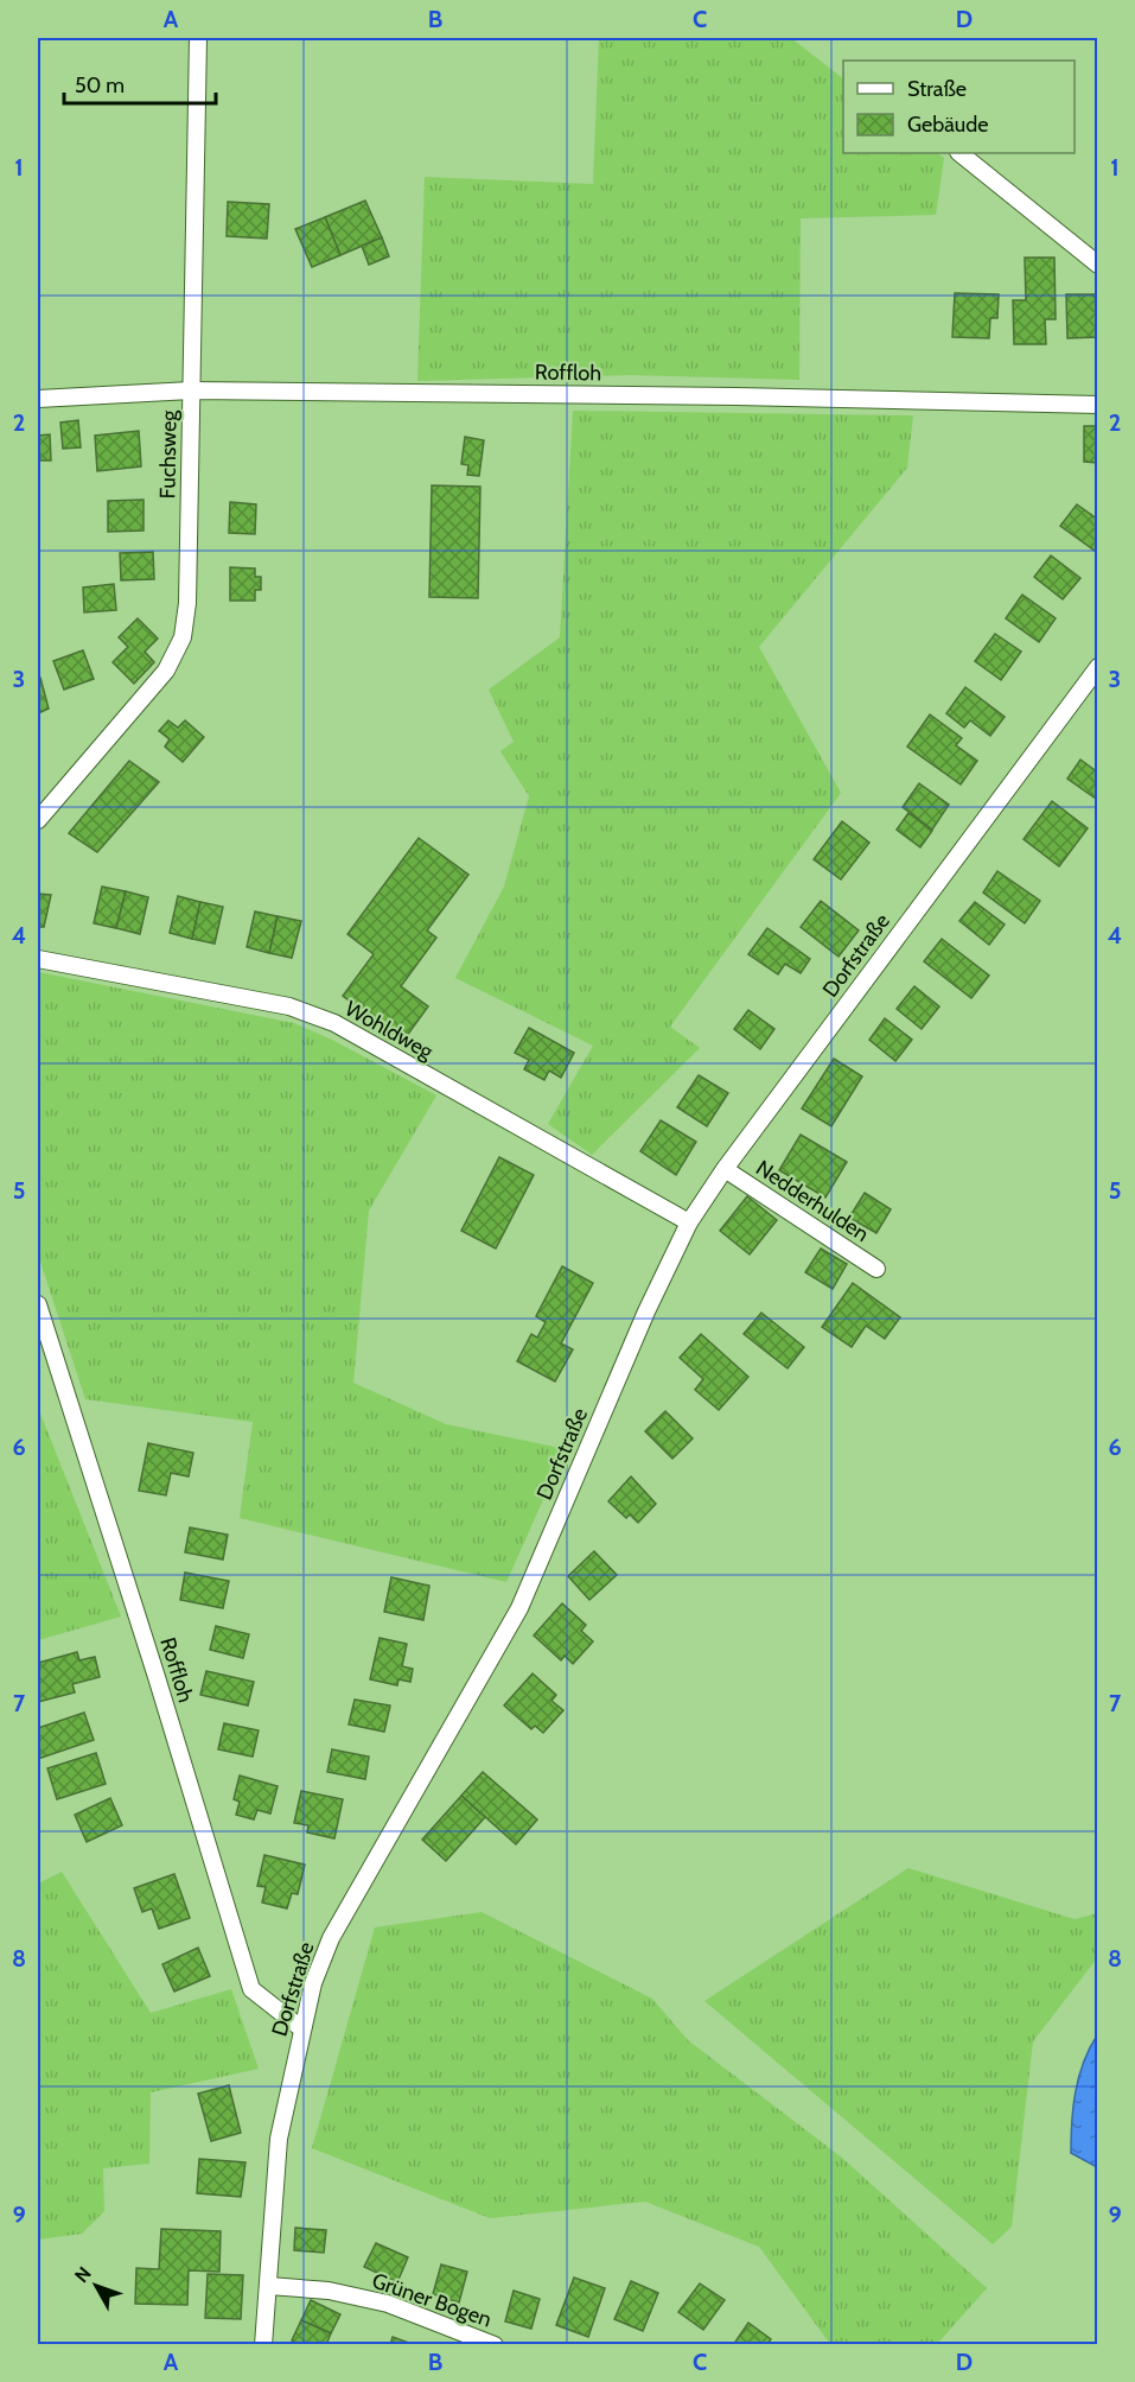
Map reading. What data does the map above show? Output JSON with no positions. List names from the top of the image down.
{
  "streets": {
    "street": [
      "Roffloh",
      "Fuchsweg",
      "Dorfstraße",
      "Wohldweg",
      "Nedderhulden",
      "Grüner Bogen"
    ]
  },
  "crossings": [
    ["Roffloh", "Fuchsweg"],
    ["Roffloh", "Dorfstraße"],
    ["Dorfstraße", "Wohldweg"],
    ["Dorfstraße", "Nedderhulden"],
    ["Dorfstraße", "Grüner Bogen"]
  ],
  "legend": ["Straße", "Gebäude"],
  "scale_bar": "50 m",
  "north": "top left",
  "grid": {
    "columns": [
      "A",
      "B",
      "C",
      "D"
    ],
    "rows": [
      "1",
      "2",
      "3",
      "4",
      "5",
      "6",
      "7",
      "8",
      "9"
    ]
  }
}
